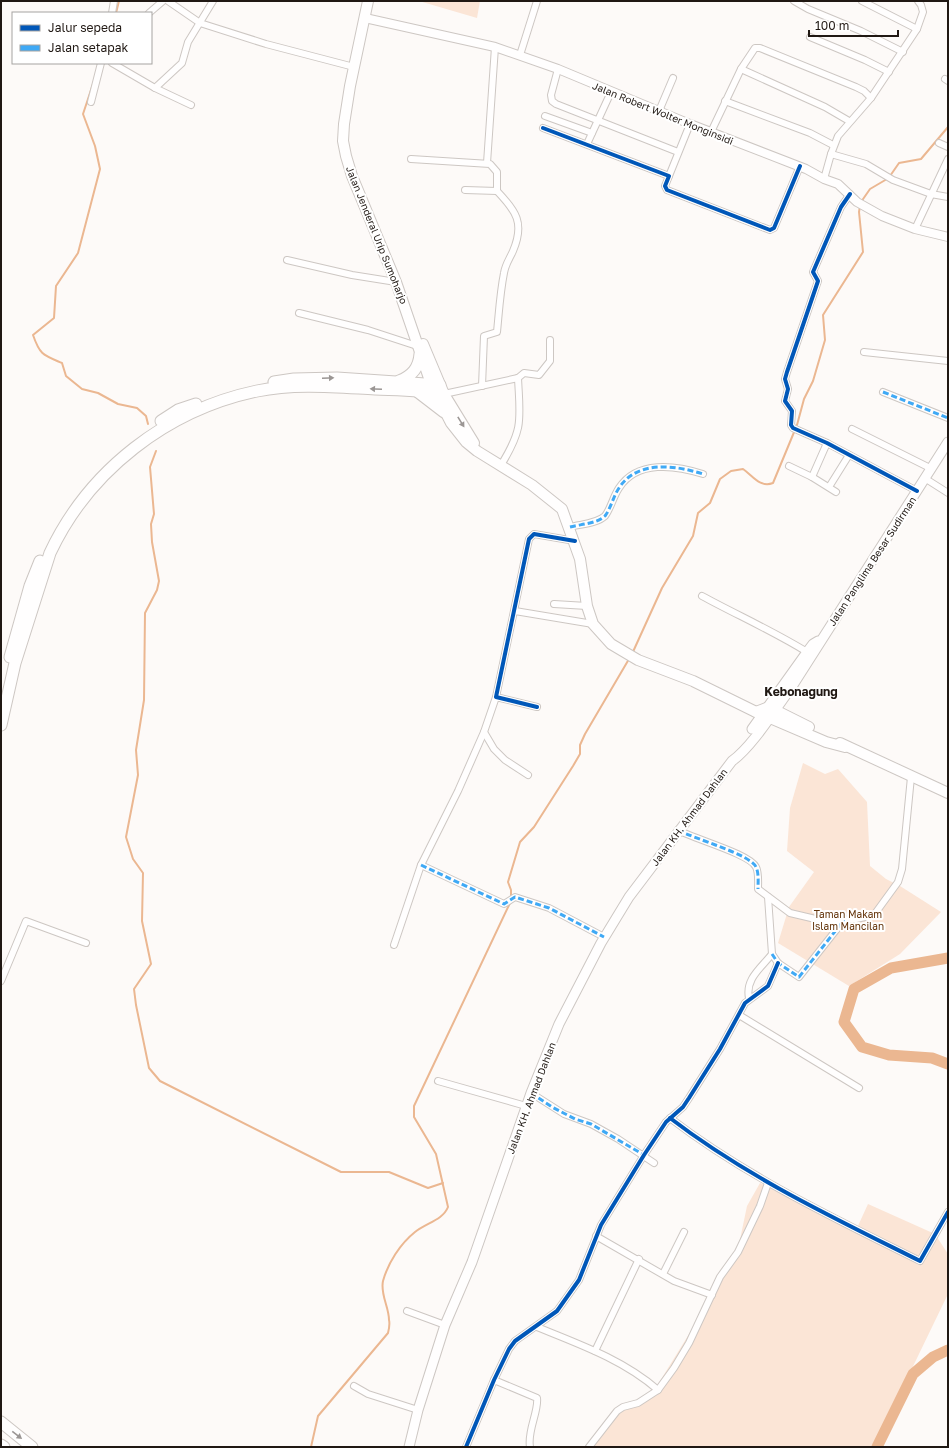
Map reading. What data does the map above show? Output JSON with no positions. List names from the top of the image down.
{
  "streets": {
    "highway": ["Jalan Jenderal Urip Sumoharjo"],
    "main road": ["Jalan Robert Wolter Monginsidi", "Jalan Panglima Besar Sudirman", "Jalan KH. Ahmad Dahlan"]
  },
  "crossings": [
    ["Jalan Robert Wolter Monginsidi", "Jalan Jenderal Urip Sumoharjo"],
    ["Jalan Jenderal Urip Sumoharjo", "Jalan Panglima Besar Sudirman"],
    ["Jalan Jenderal Urip Sumoharjo", "Jalan KH. Ahmad Dahlan"],
    ["Jalan Panglima Besar Sudirman", "Jalan KH. Ahmad Dahlan"]
  ],
  "districts": ["Kebonagung"],
  "parks": ["Taman Makam Islam Mancilan"],
  "legend": ["Jalur sepeda", "Jalan setapak"],
  "scale_bar": "100 m"
}
